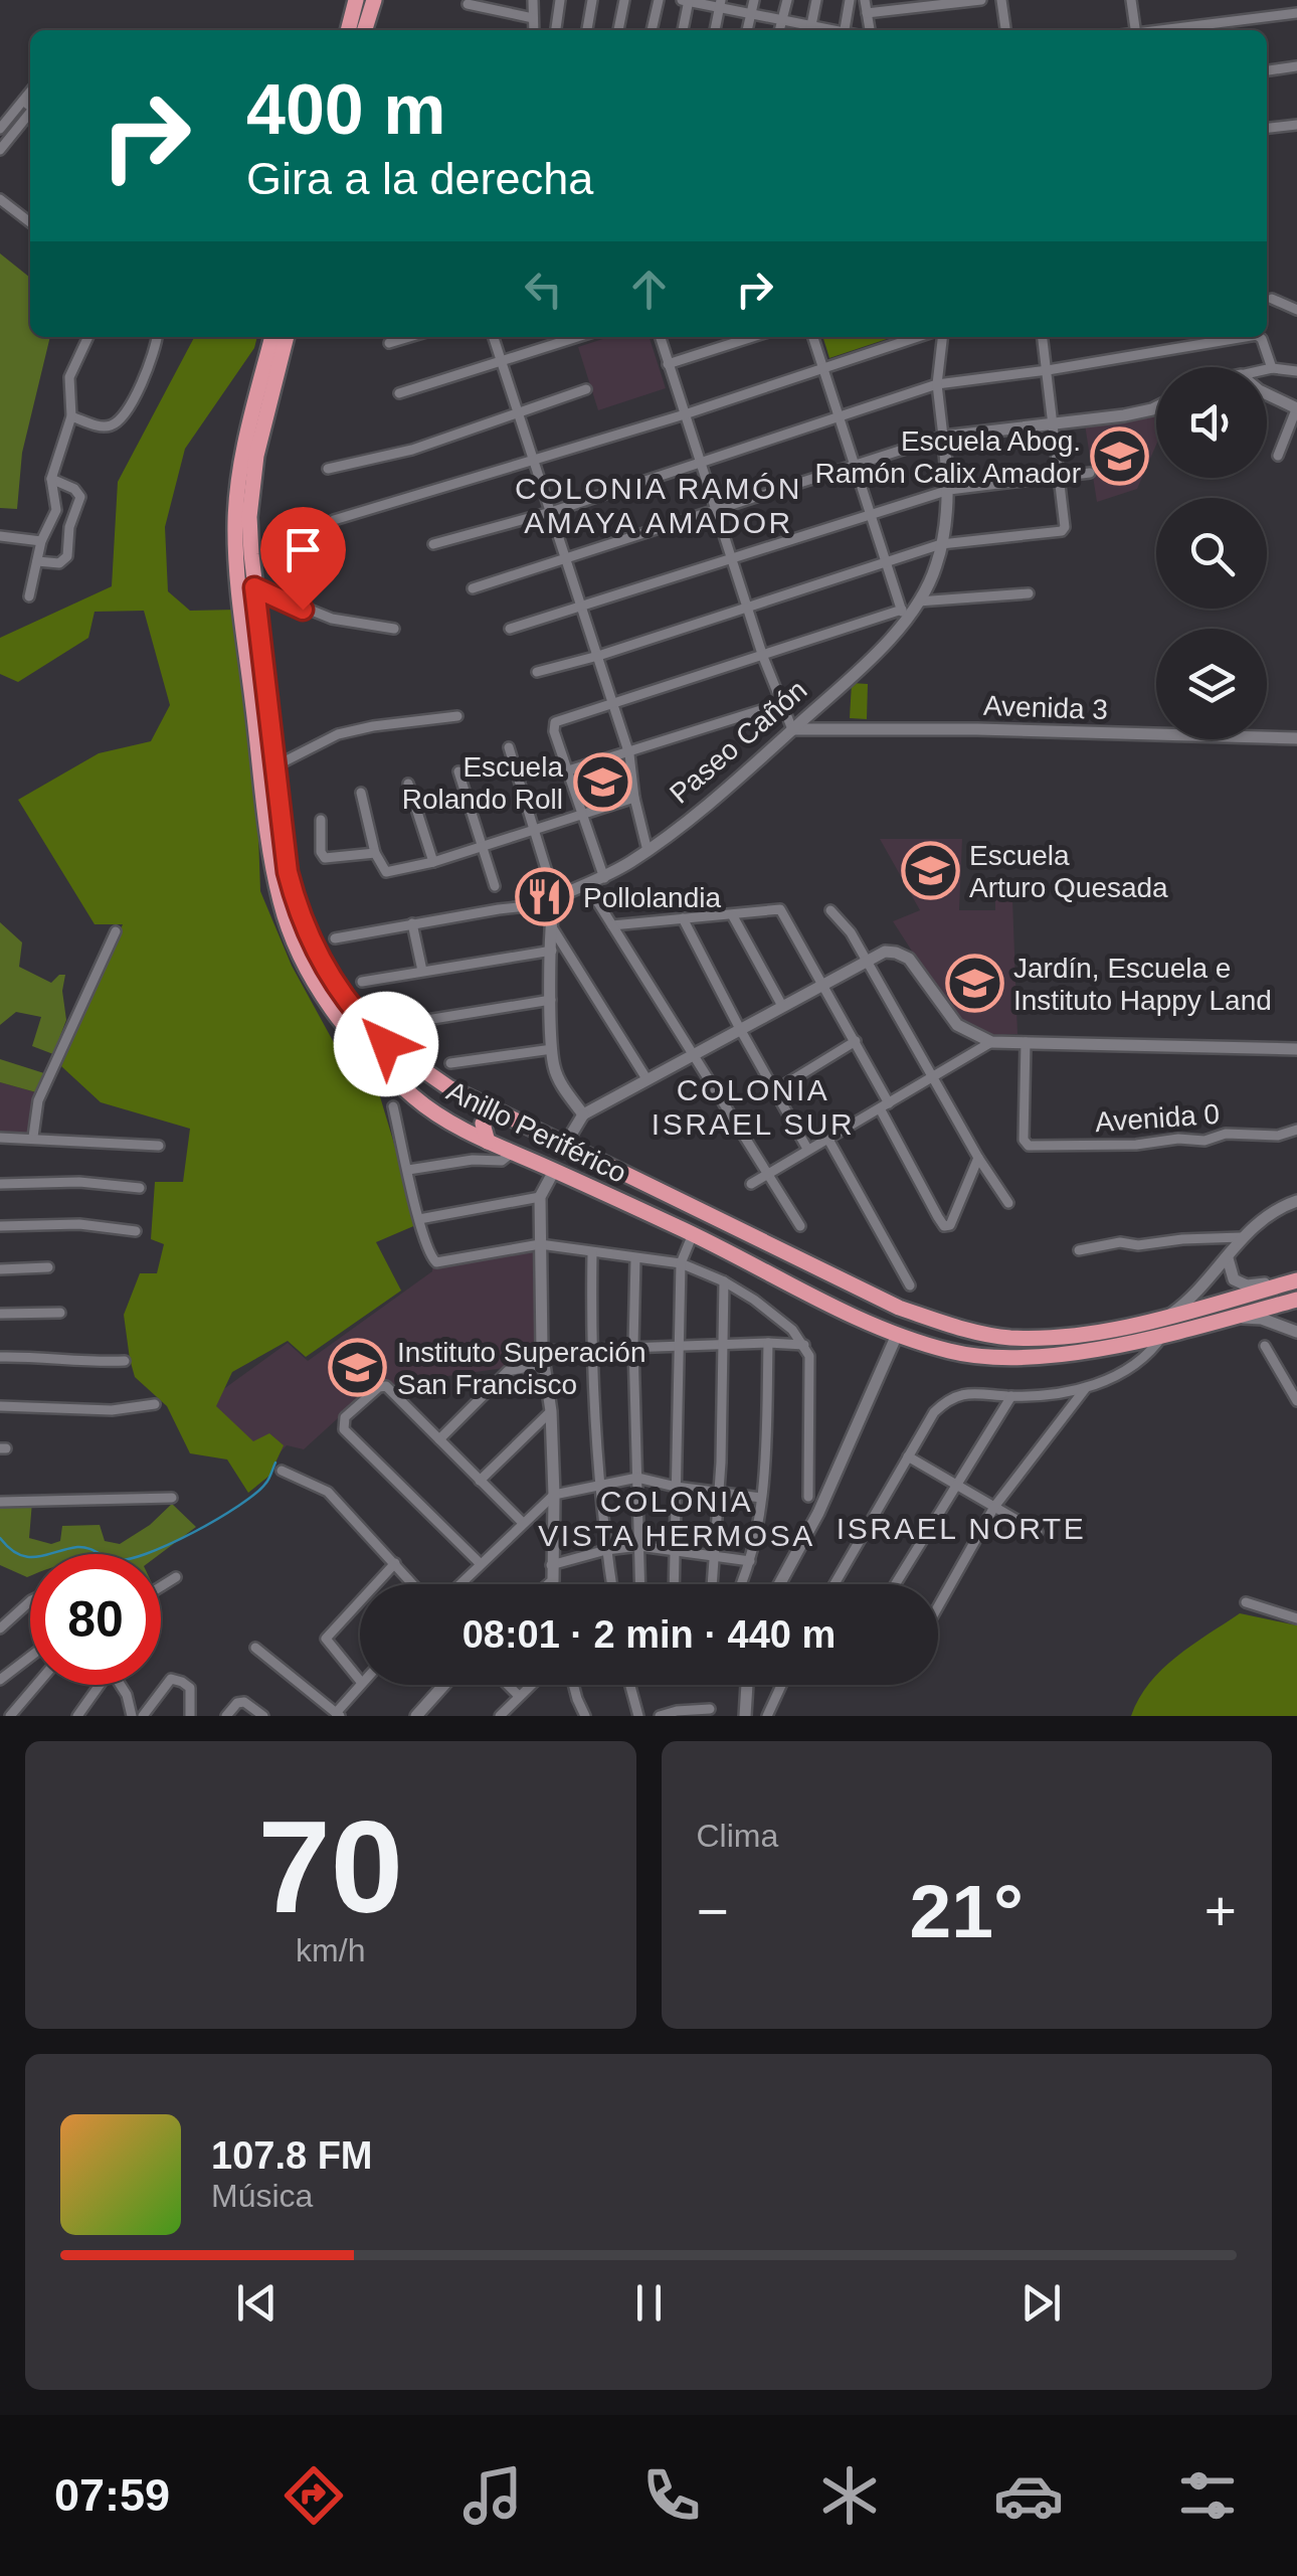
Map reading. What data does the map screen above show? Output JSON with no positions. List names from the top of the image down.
{
  "streets": {
    "highway": ["Anillo Periférico"],
    "street": ["Avenida 3", "Paseo Cañón", "Avenida 0"]
  },
  "crossings": [
    ["Avenida 3", "Paseo Cañón"]
  ],
  "districts": [
    "COLONIA RAMÓN AMAYA AMADOR",
    "COLONIA ISRAEL SUR",
    "COLONIA VISTA HERMOSA",
    "ISRAEL NORTE"
  ],
  "places": {
    "school or university": [
      "Escuela Abog. Ramón Calix Amador",
      "Escuela Rolando Roll",
      "Escuela Arturo Quesada",
      "Jardín, Escuela e Instituto Happy Land",
      "Instituto Superación San Francisco"
    ],
    "restaurant": ["Pollolandia"]
  },
  "page": {
    "turn": ["400 m", "Gira a la derecha"],
    "limit": "80",
    "trip": "08:01 · 2 min · 440 m",
    "tile": [
      ["70", "km/h"],
      "Clima"
    ],
    "heat": ["−", "21°", "+"],
    "song": ["107.8 FM", "Música"],
    "tabs": "07:59"
  }
}
